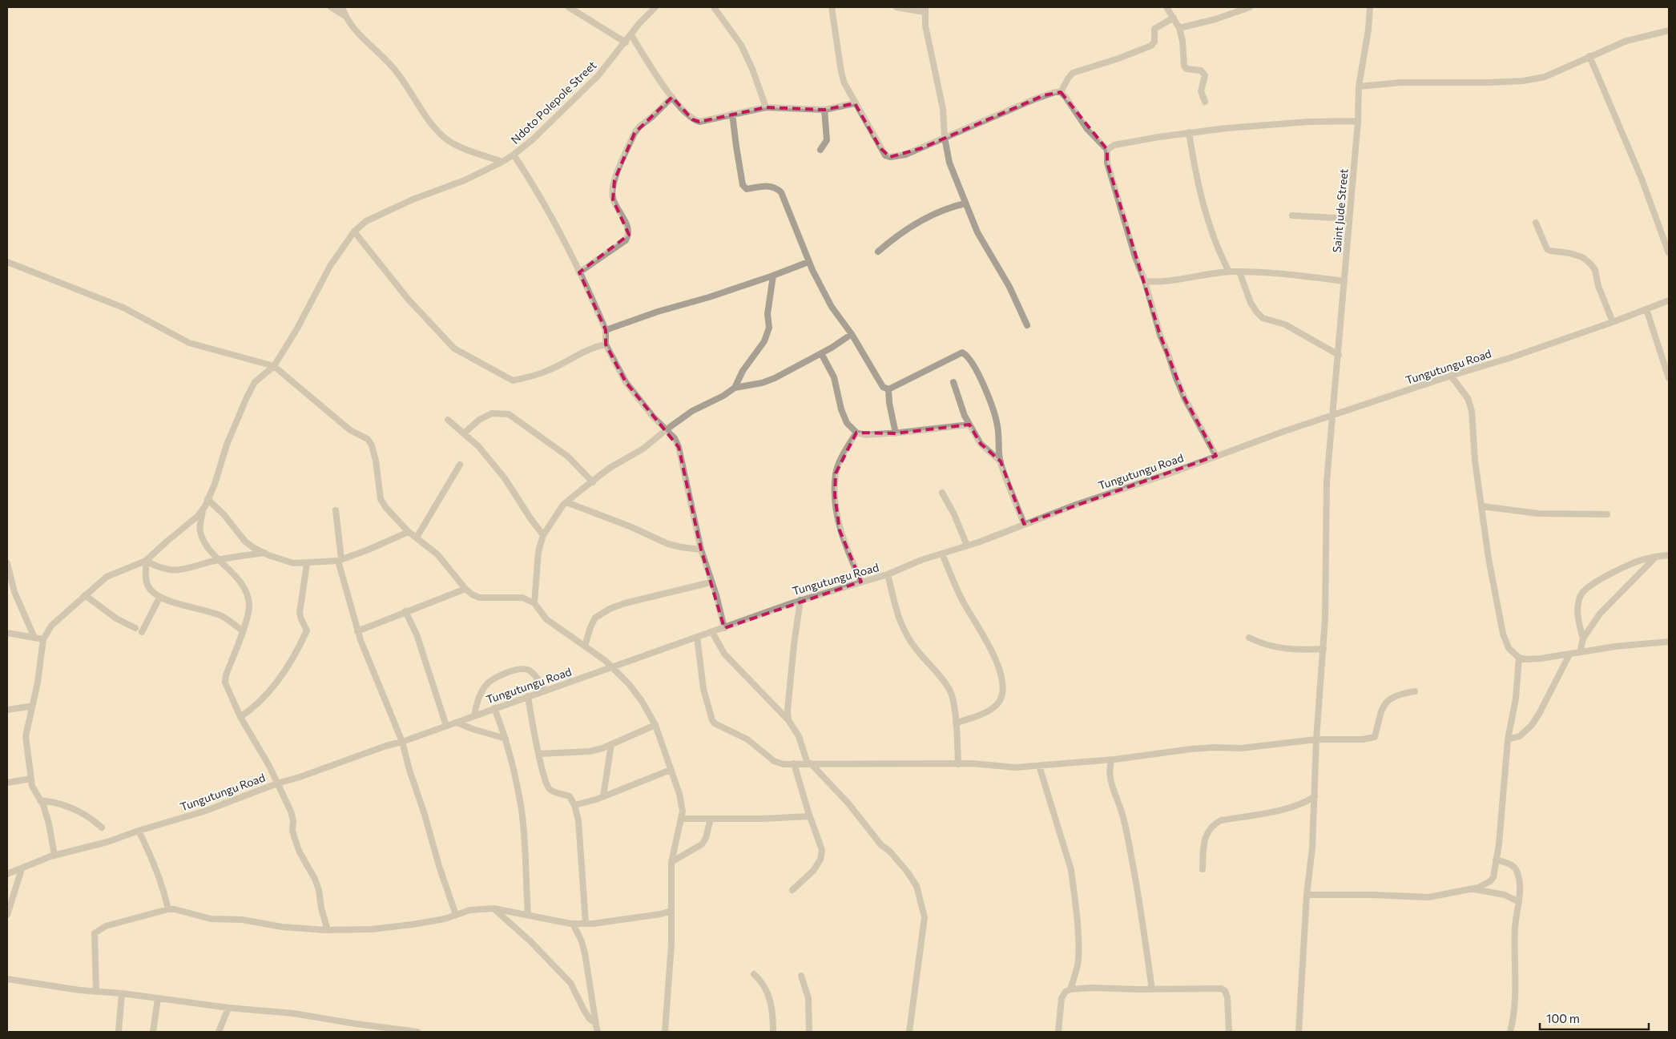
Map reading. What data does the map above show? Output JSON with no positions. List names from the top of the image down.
{
  "streets": {
    "street": ["Ndoto Polepole Street", "Saint Jude Street", "Tungutungu Road"]
  },
  "crossings": [
    ["Ndoto Polepole Street", "Tungutungu Road"],
    ["Saint Jude Street", "Tungutungu Road"]
  ],
  "scale_bar": "100 m"
}
